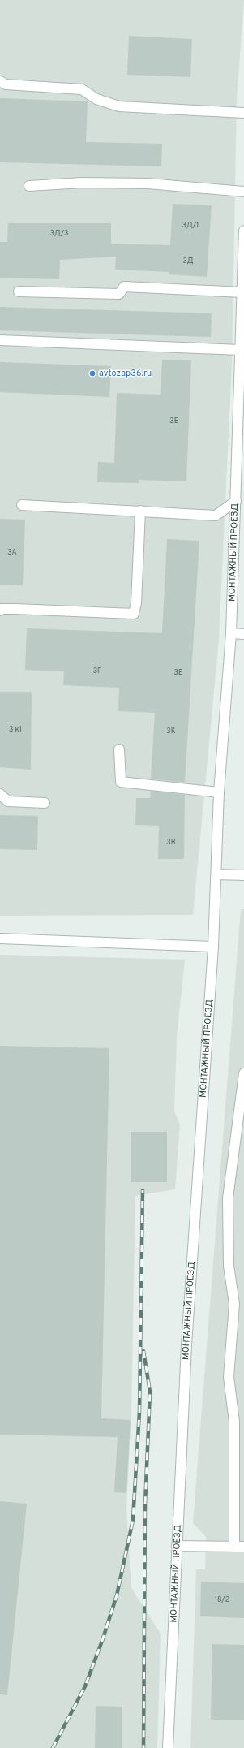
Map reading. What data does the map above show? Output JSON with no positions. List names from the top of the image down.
{
  "streets": {
    "street": ["МОНТАЖНЫЙ ПРОЕЗД"]
  },
  "places": ["avtozap36.ru"],
  "house_numbers": [
    "3Д/1",
    "3Д/3",
    "3Д",
    "3Б",
    "3А",
    "3Г",
    "3Е",
    "3 к1",
    "3К",
    "3В",
    "18/2"
  ]
}
